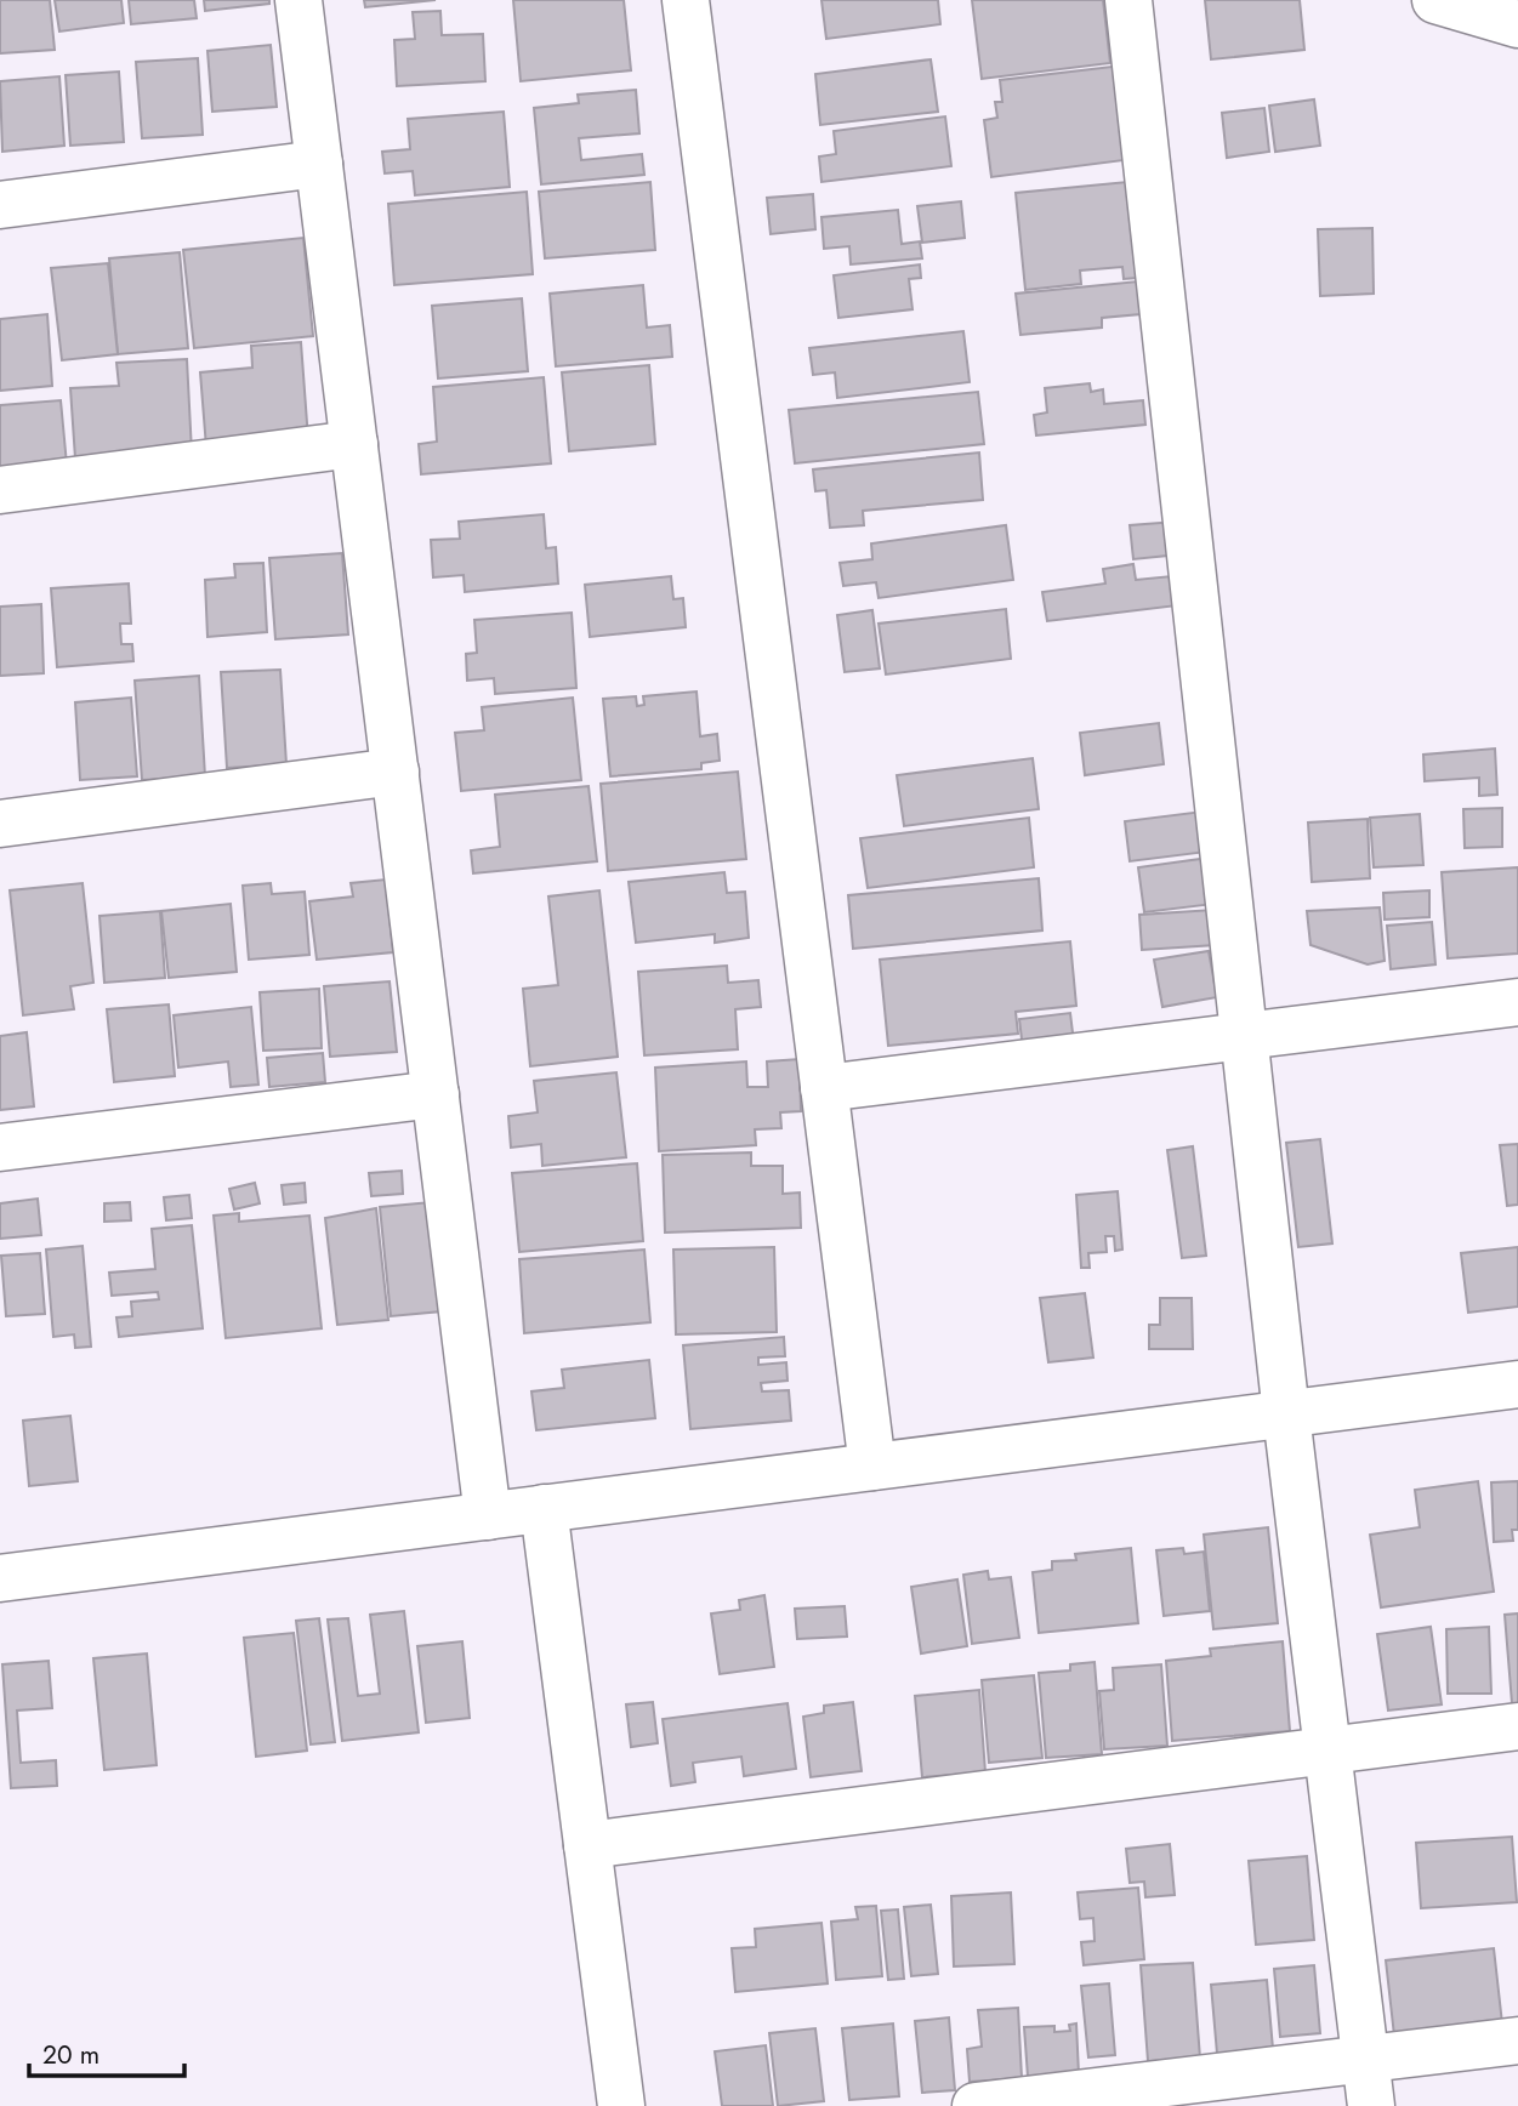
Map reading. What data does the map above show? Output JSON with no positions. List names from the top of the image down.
{
  "scale_bar": "20 m"
}
